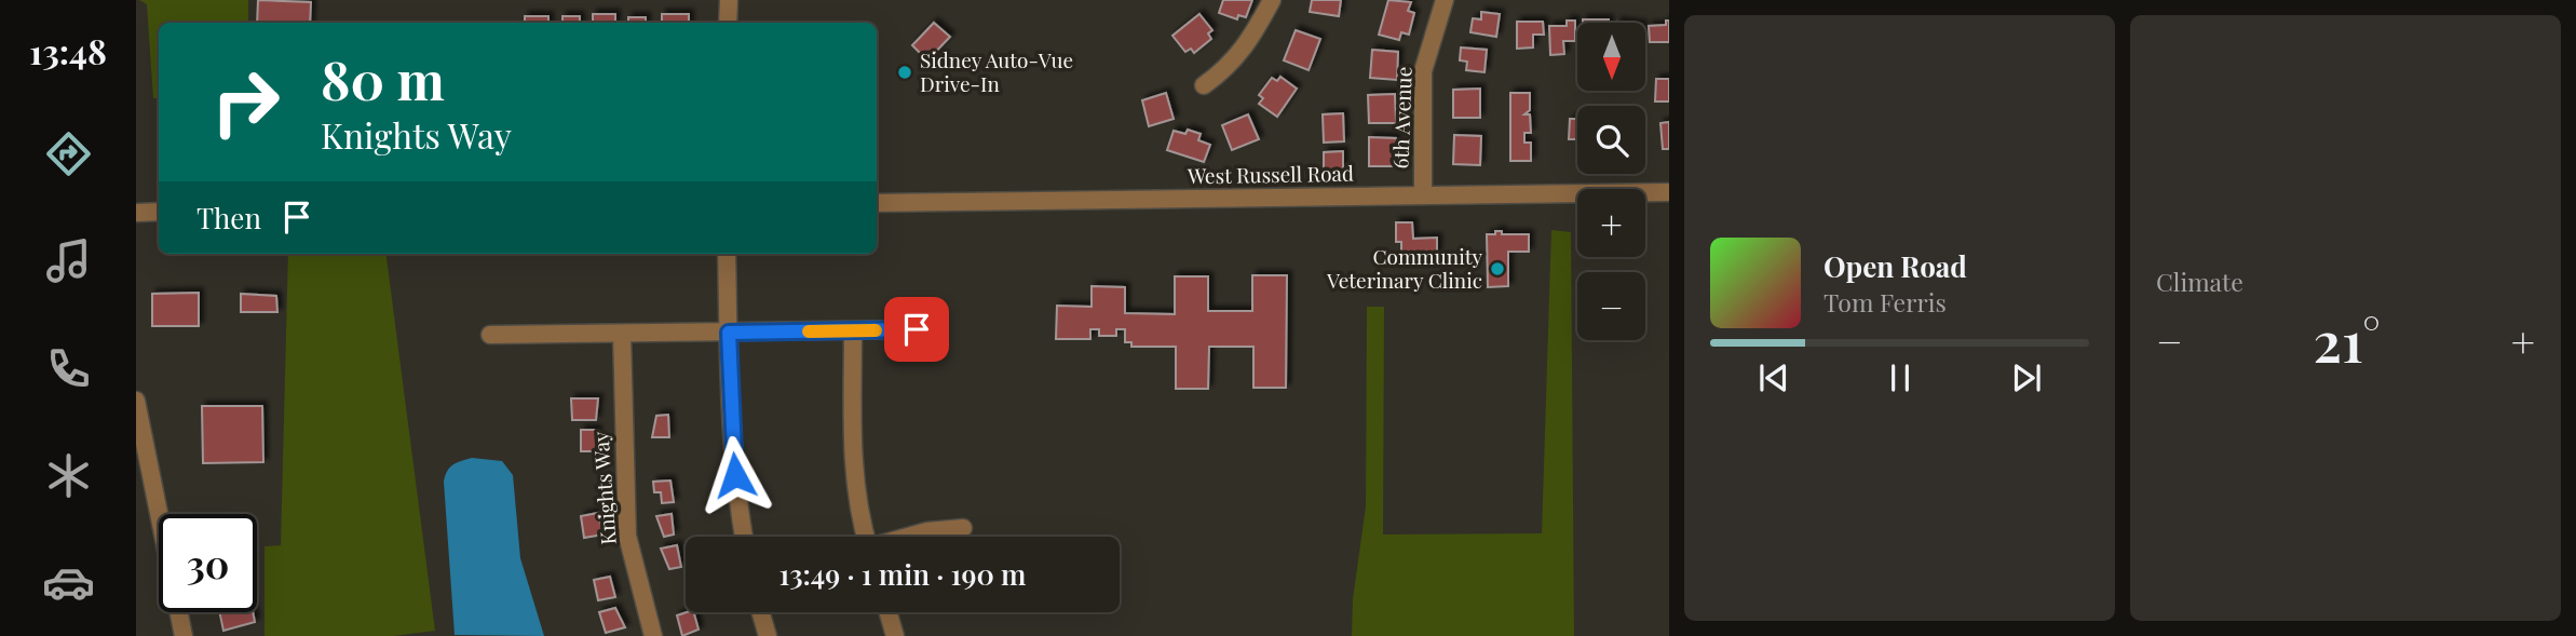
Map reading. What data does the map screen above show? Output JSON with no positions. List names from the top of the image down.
{
  "streets": {
    "street": ["6th Avenue", "West Russell Road", "Knights Way"]
  },
  "crossings": [
    ["6th Avenue", "West Russell Road"]
  ],
  "places": ["Sidney Auto-Vue Drive-In", "Community Veterinary Clinic"],
  "north": "bottom",
  "page": {
    "tabs": "13:48",
    "tile": "Climate",
    "map_buttons": ["+", "−"],
    "turn": ["80 m", "Knights Way"],
    "then": "Then",
    "song": ["Open Road", "Tom Ferris"],
    "heat": ["−", "21°", "+"],
    "limit": "30",
    "trip": "13:49 · 1 min · 190 m"
  }
}
